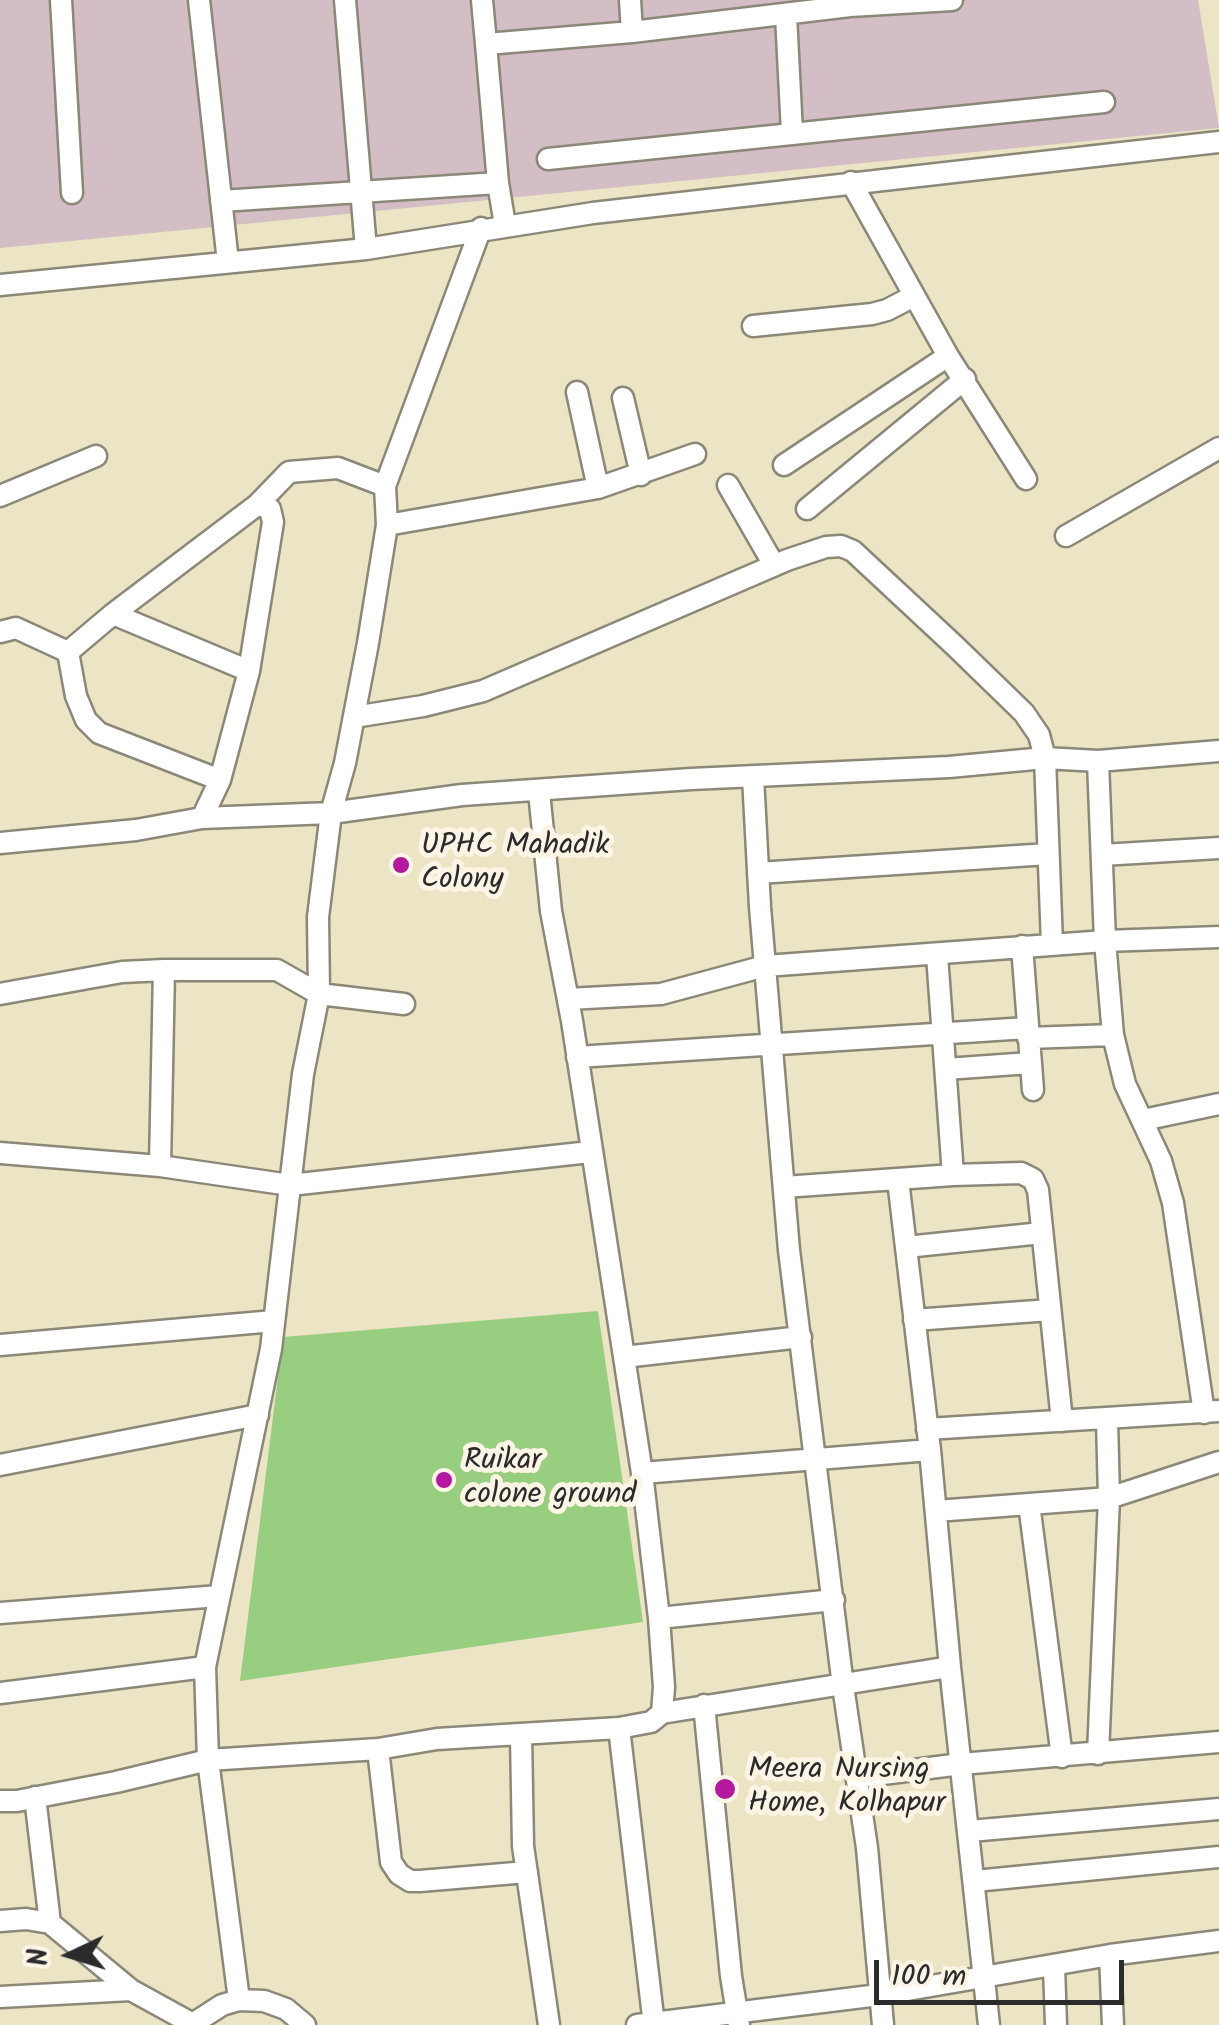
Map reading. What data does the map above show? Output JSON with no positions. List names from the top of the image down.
{
  "places": ["UPHC Mahadik Colony", "Ruikar colone ground", "Meera Nursing Home, Kolhapur"],
  "scale_bar": "100 m",
  "north": "left"
}
